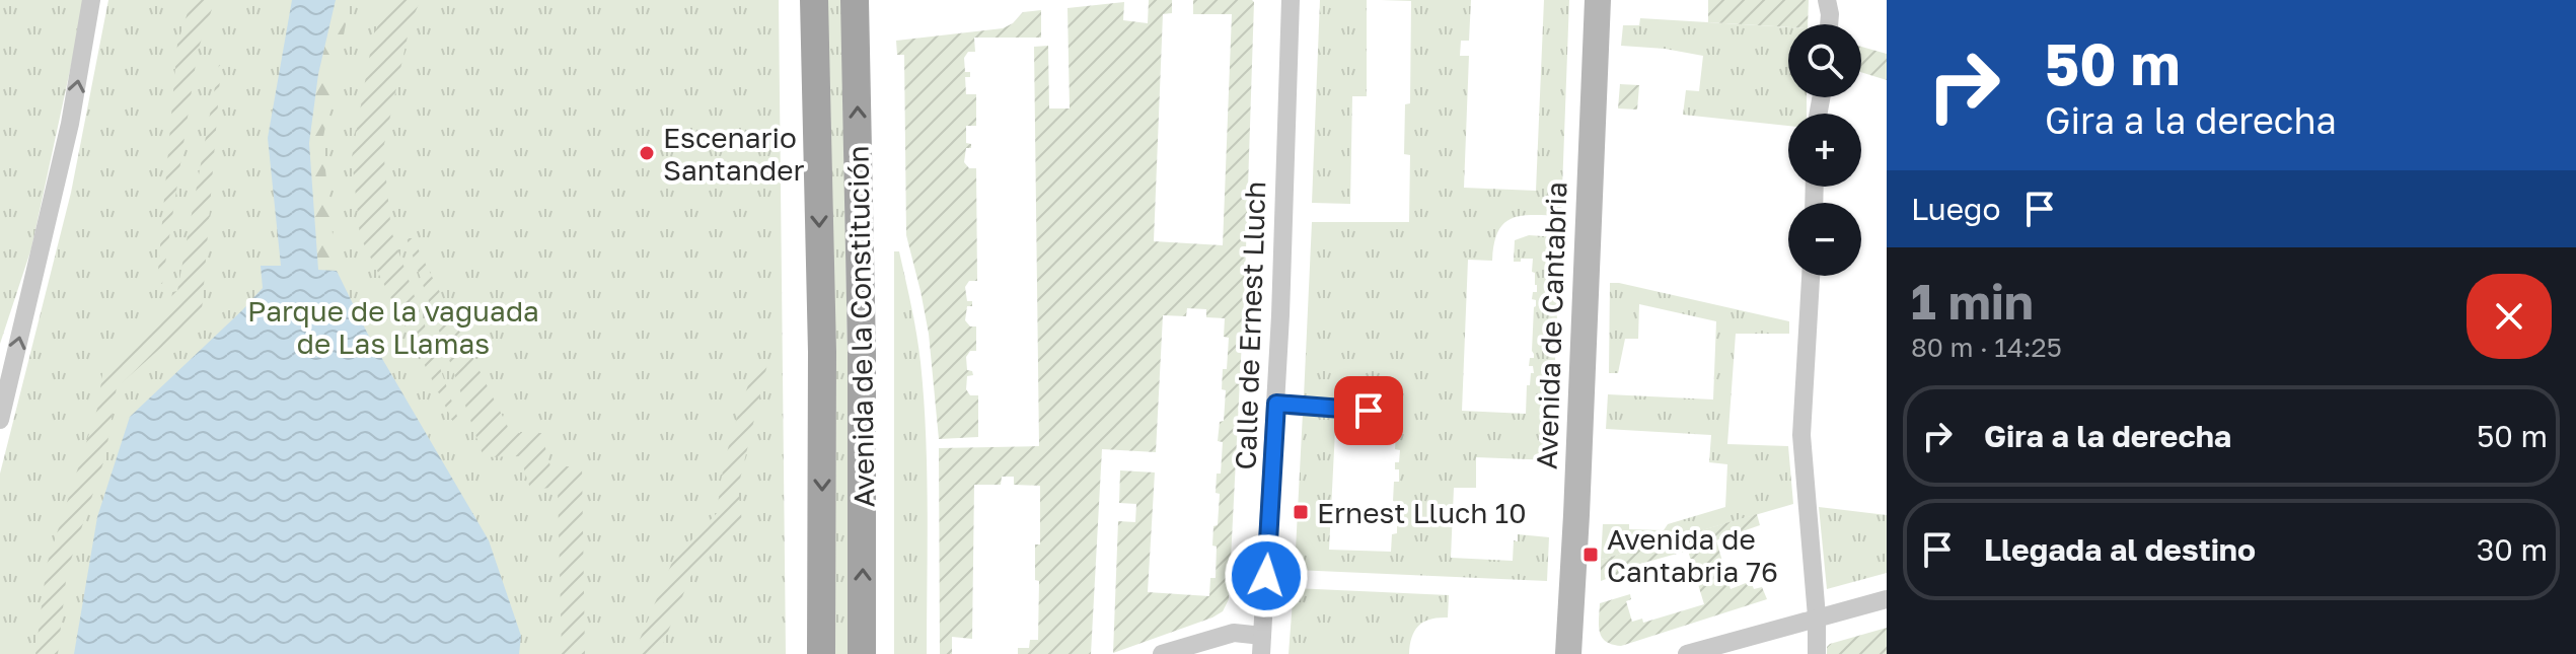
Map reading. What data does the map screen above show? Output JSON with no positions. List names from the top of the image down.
{
  "streets": {
    "main road": ["Avenida de Cantabria", "Avenida de la Constitución"],
    "street": ["Calle de Ernest Lluch"]
  },
  "parks": ["Parque de la vaguada de Las Llamas"],
  "places": {
    "other": ["Escenario Santander"],
    "transit": ["Ernest Lluch 10", "Avenida de Cantabria 76"]
  },
  "page": {
    "turn": ["50 m", "Gira a la derecha"],
    "map_buttons": ["+", "−"],
    "then": "Luego",
    "heading": ["1 min", "80 m · 14:25"],
    "list": [
      {
        "name": "Gira a la derecha",
        "value": "50 m"
      },
      {
        "name": "Llegada al destino",
        "value": "30 m"
      }
    ]
  }
}
